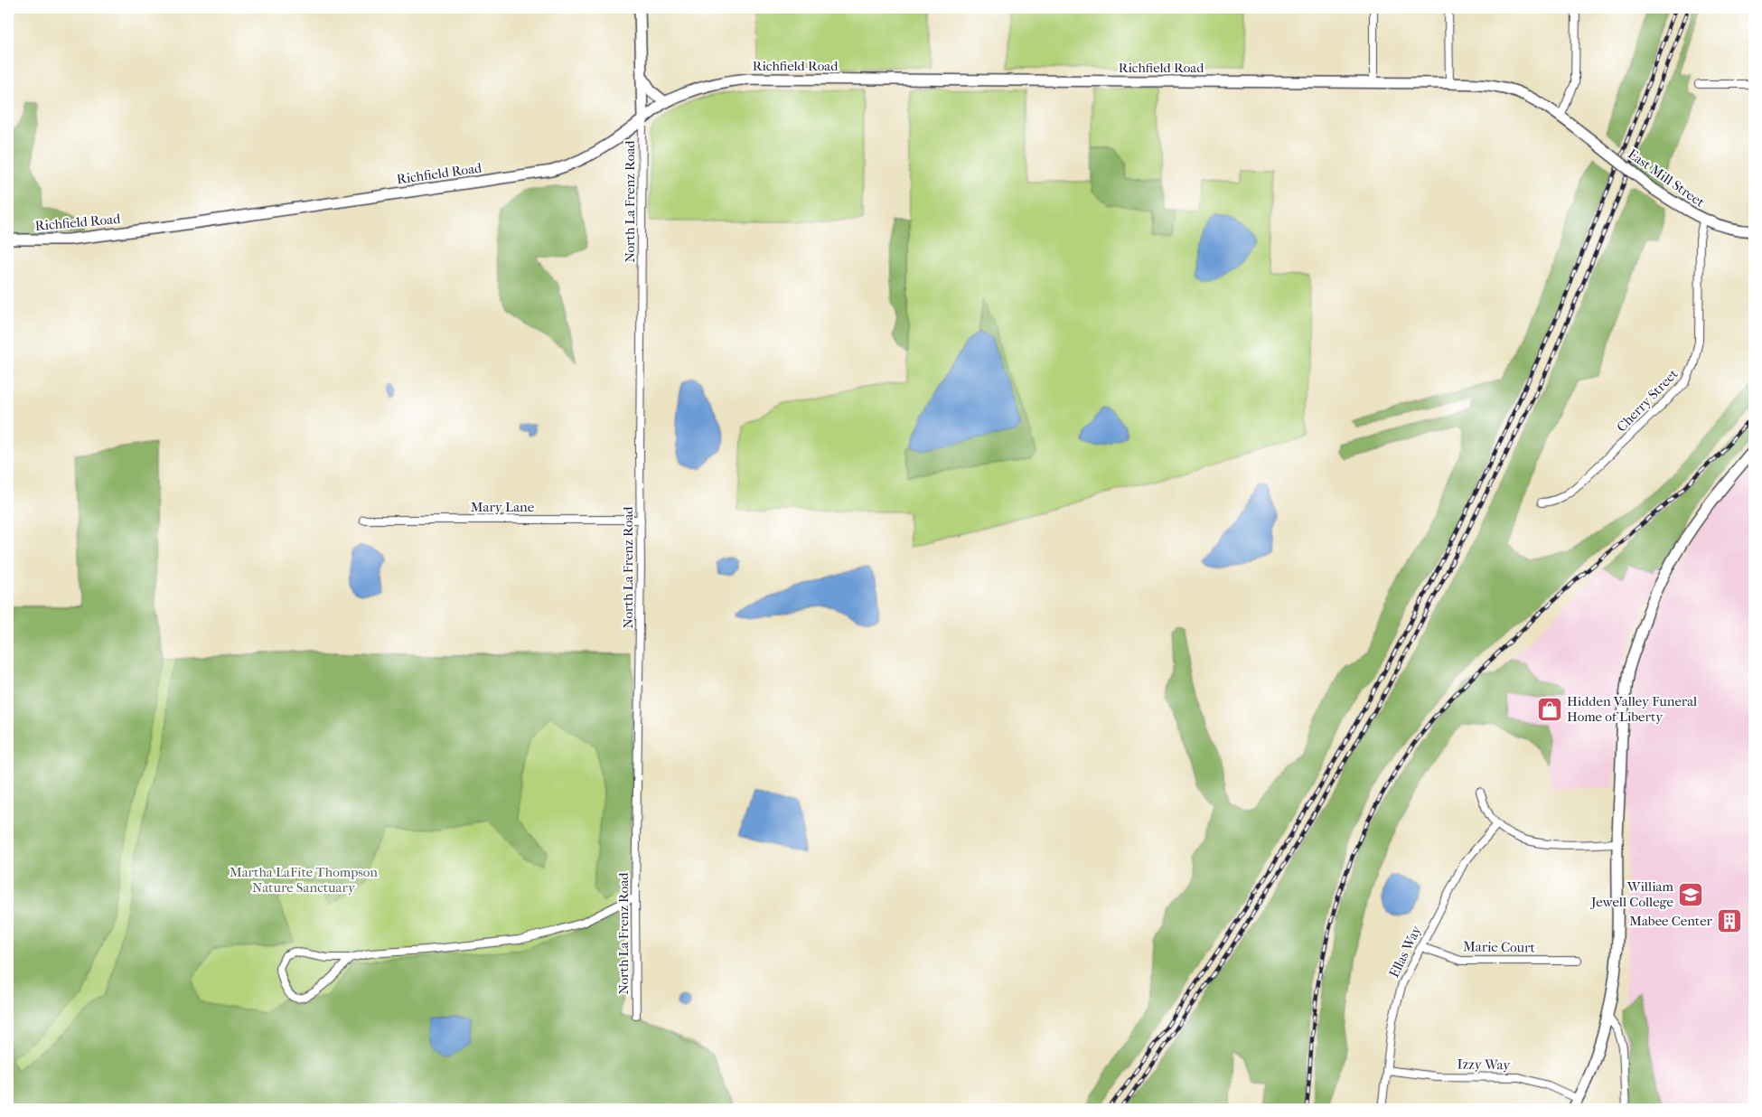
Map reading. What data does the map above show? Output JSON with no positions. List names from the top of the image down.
{
  "streets": {
    "street": [
      "Richfield Road",
      "East Mill Street",
      "North La Frenz Road",
      "Cherry Street",
      "Mary Lane",
      "Marie Court",
      "Ellas Way",
      "Izzy Way"
    ]
  },
  "crossings": [
    ["Richfield Road", "East Mill Street"],
    ["Richfield Road", "North La Frenz Road"],
    ["East Mill Street", "Cherry Street"],
    ["North La Frenz Road", "Mary Lane"],
    ["Marie Court", "Ellas Way"],
    ["Ellas Way", "Izzy Way"]
  ],
  "parks": ["Martha LaFite Thompson Nature Sanctuary"],
  "places": {
    "shop": ["Hidden Valley Funeral Home of Liberty"],
    "school or university": ["William Jewell College"],
    "building": ["Mabee Center"]
  }
}
